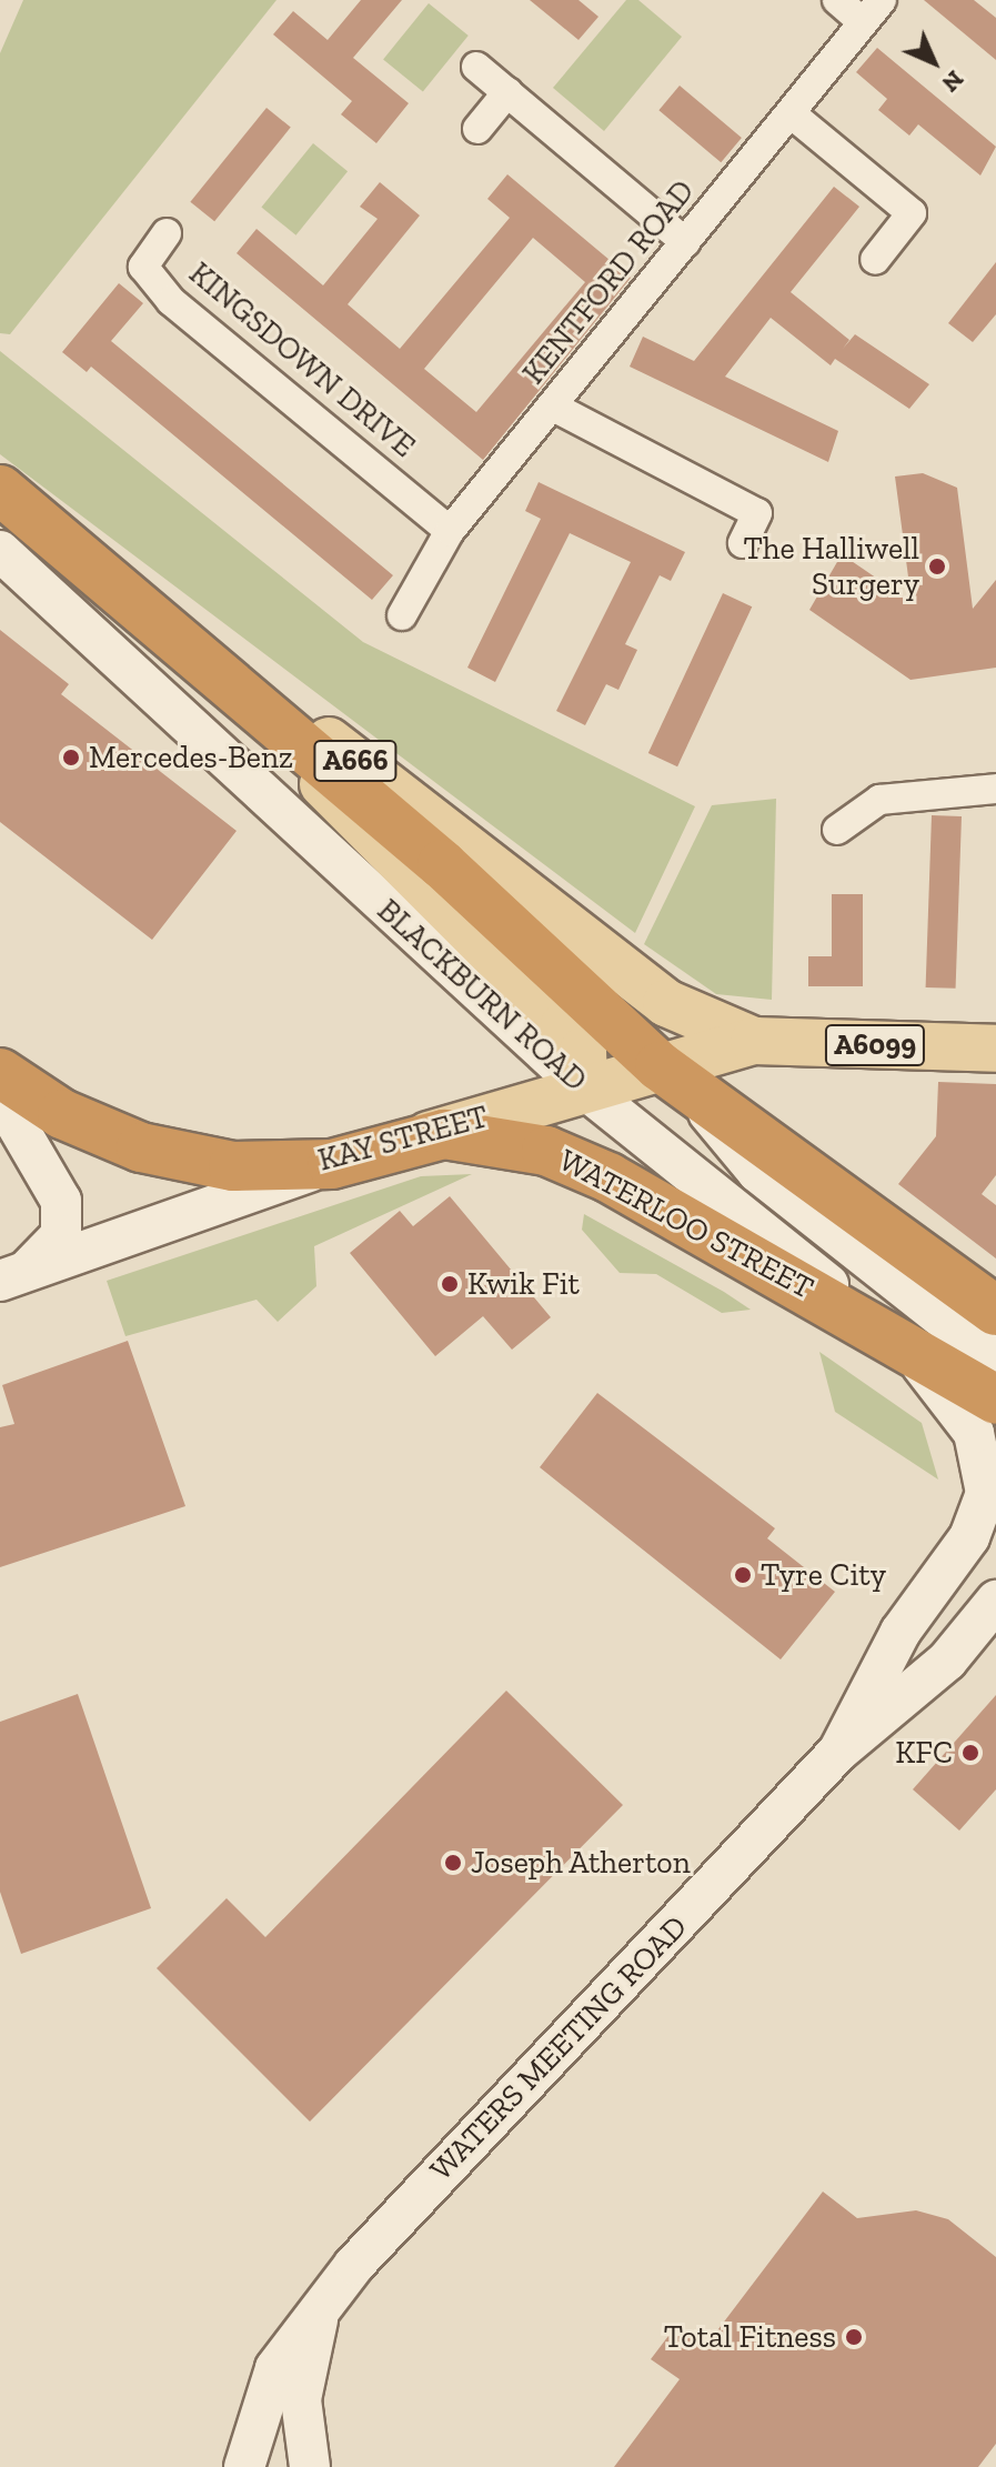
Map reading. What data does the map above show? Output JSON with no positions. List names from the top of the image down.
{
  "streets": {
    "highway": [
      "A666",
      "BLACKBURN ROAD",
      "KAY STREET",
      "WATERLOO STREET"
    ],
    "main road": ["A6099"],
    "street": ["KENTFORD ROAD", "KINGSDOWN DRIVE", "WATERS MEETING ROAD"]
  },
  "crossings": [
    ["KENTFORD ROAD", "KINGSDOWN DRIVE"],
    ["A666", "BLACKBURN ROAD"],
    ["A666", "A6099"],
    ["A666", "KAY STREET"],
    ["BLACKBURN ROAD", "KAY STREET"],
    ["BLACKBURN ROAD", "WATERLOO STREET"],
    ["BLACKBURN ROAD", "WATERS MEETING ROAD"],
    ["A6099", "KAY STREET"],
    ["KAY STREET", "WATERLOO STREET"],
    ["WATERLOO STREET", "WATERS MEETING ROAD"]
  ],
  "places": [
    "The Halliwell Surgery",
    "Mercedes-Benz",
    "Kwik Fit",
    "Tyre City",
    "KFC",
    "Joseph Atherton",
    "Total Fitness"
  ],
  "north": "bottom right"
}
